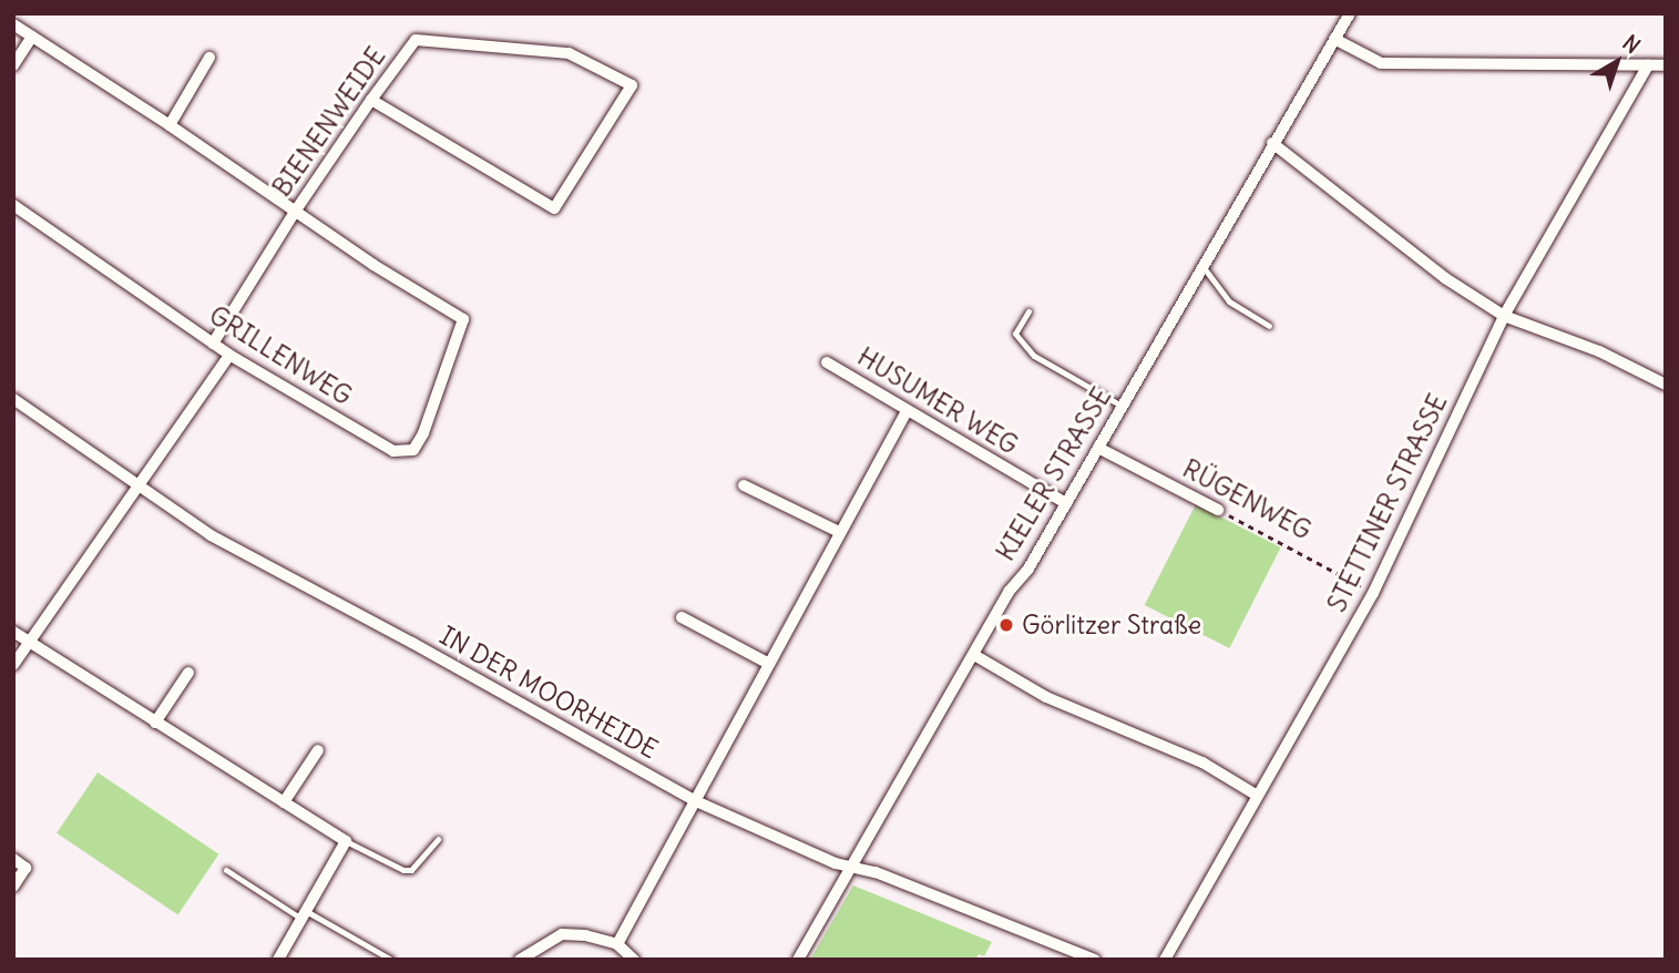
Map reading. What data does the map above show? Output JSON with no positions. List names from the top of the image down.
{
  "streets": {
    "street": [
      "BIENENWEIDE",
      "GRILLENWEG",
      "HUSUMER WEG",
      "KIELER STRASSE",
      "RÜGENWEG",
      "STETTINER STRASSE",
      "IN DER MOORHEIDE"
    ]
  },
  "crossings": [
    ["BIENENWEIDE", "GRILLENWEG"],
    ["HUSUMER WEG", "KIELER STRASSE"],
    ["KIELER STRASSE", "RÜGENWEG"],
    ["KIELER STRASSE", "IN DER MOORHEIDE"],
    ["RÜGENWEG", "STETTINER STRASSE"]
  ],
  "places": ["Görlitzer Straße"],
  "north": "top right"
}
